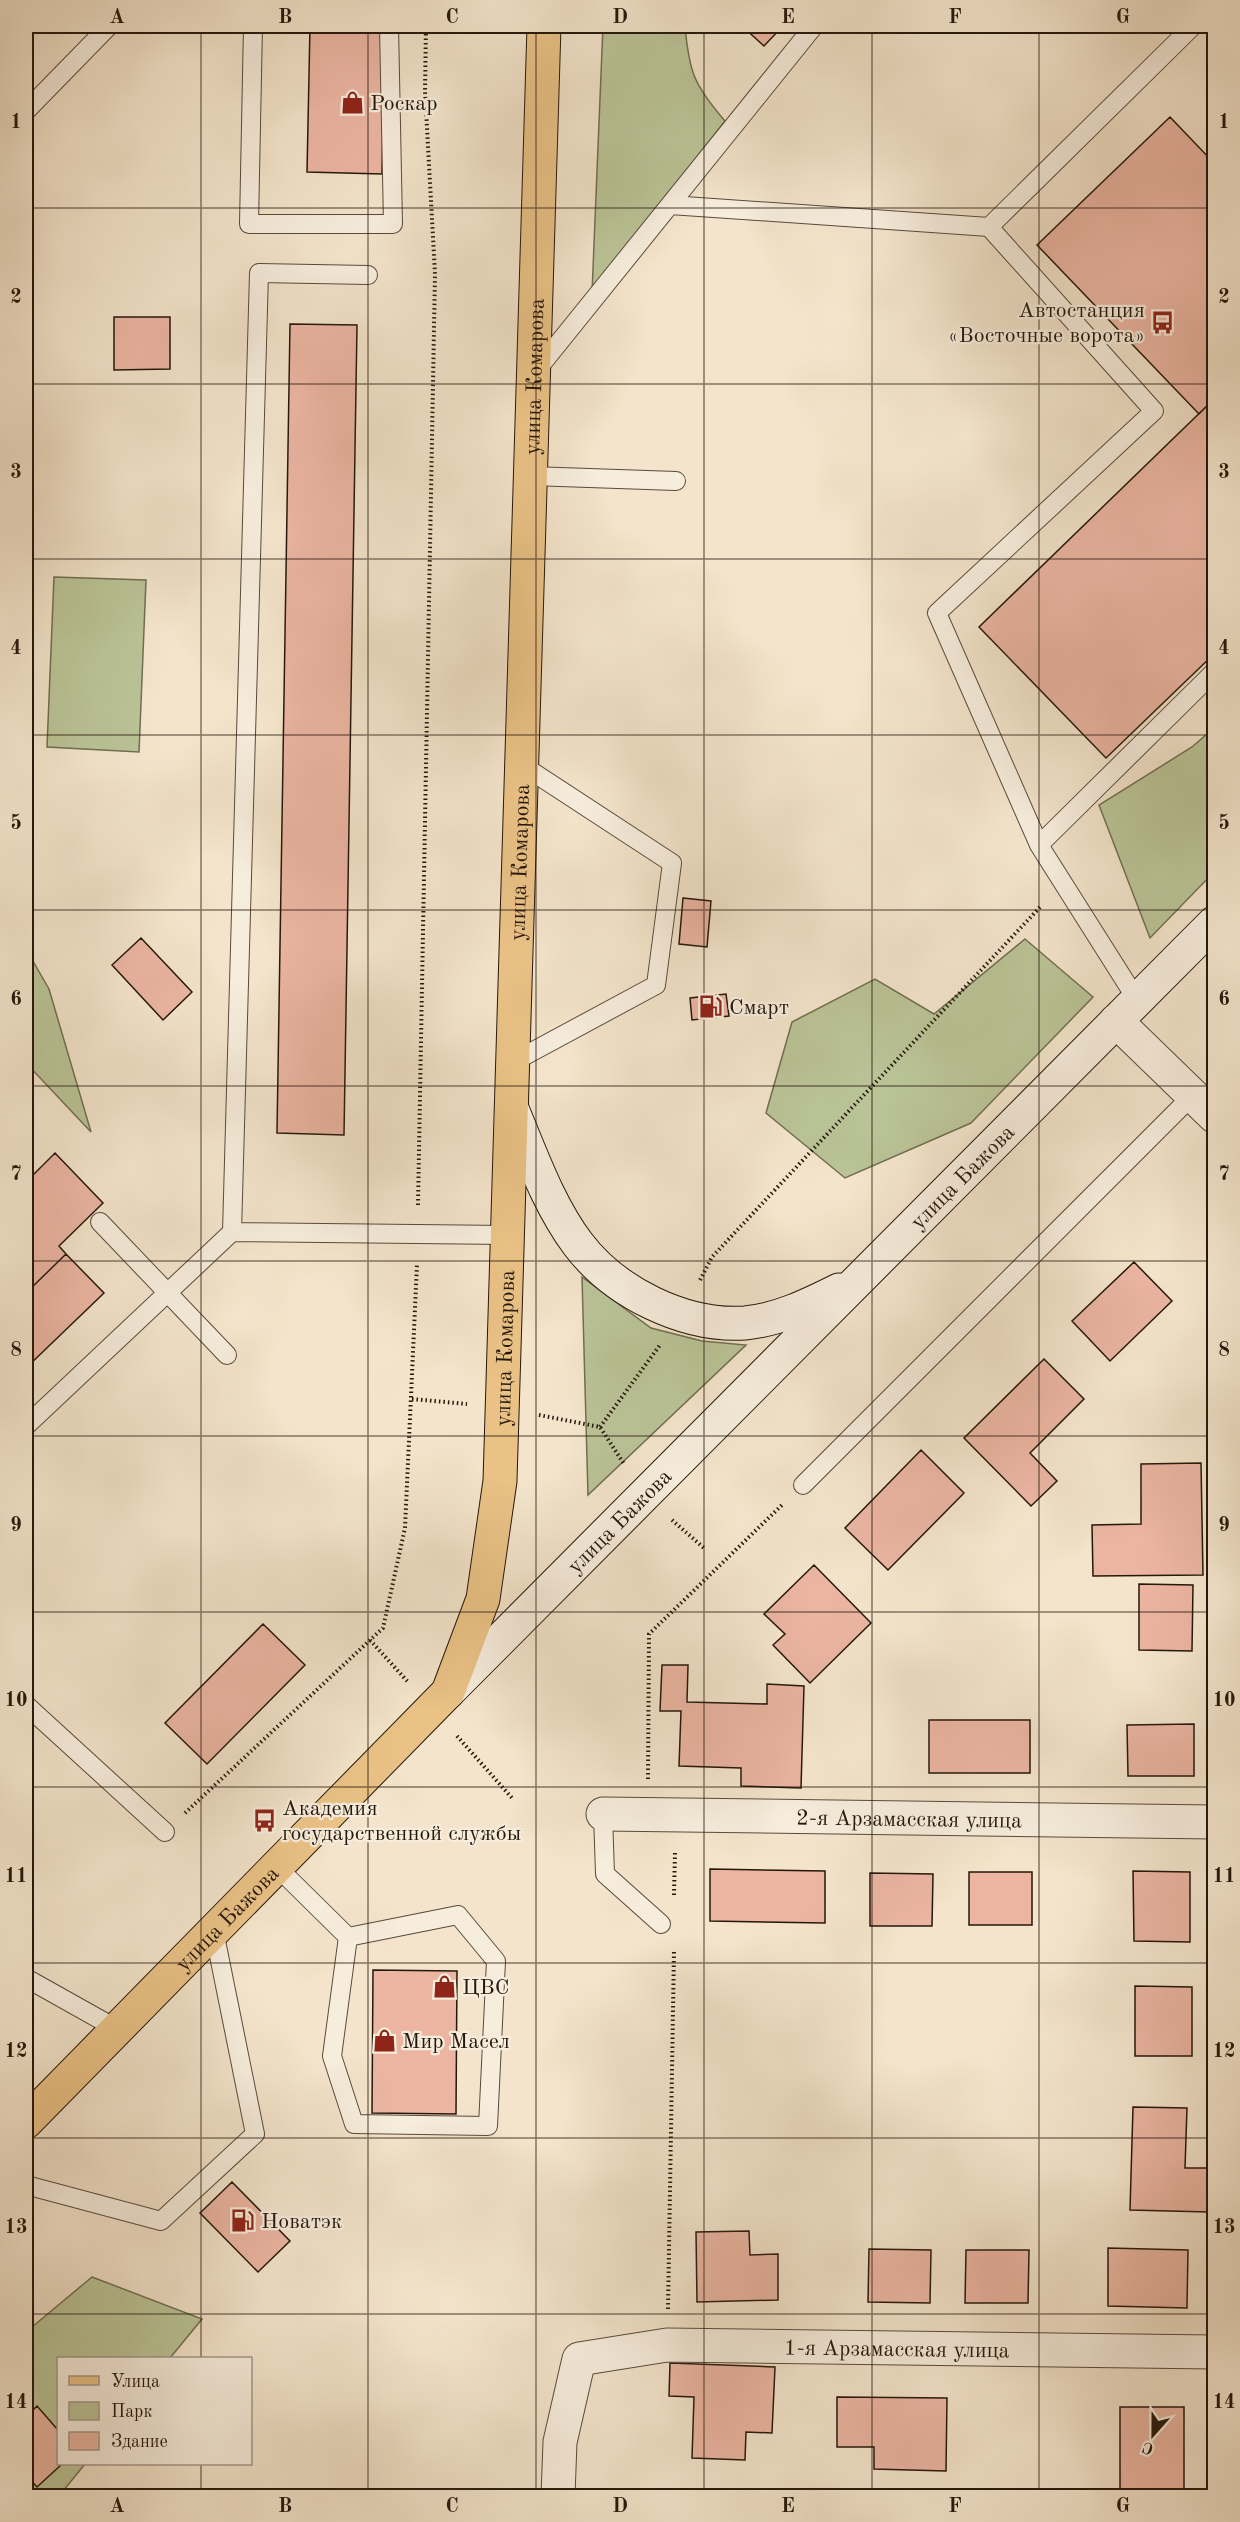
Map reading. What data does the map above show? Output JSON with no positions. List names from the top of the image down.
{
  "streets": {
    "main road": [
      "улица Комарова",
      "улица Бажова",
      "2-я Арзамасская улица",
      "1-я Арзамасская улица"
    ]
  },
  "crossings": [
    ["улица Комарова", "улица Бажова"]
  ],
  "places": {
    "shop": ["Роскар", "ЦВС", "Мир Масел"],
    "bus stop": ["Автостанция «Восточные ворота»", "Академия государственной службы"],
    "fuel station": ["Смарт", "Новатэк"]
  },
  "legend": ["Улица", "Парк", "Здание"],
  "north": "bottom",
  "grid": {
    "columns": [
      "A",
      "B",
      "C",
      "D",
      "E",
      "F",
      "G"
    ],
    "rows": [
      "1",
      "2",
      "3",
      "4",
      "5",
      "6",
      "7",
      "8",
      "9",
      "10",
      "11",
      "12",
      "13",
      "14"
    ]
  }
}
